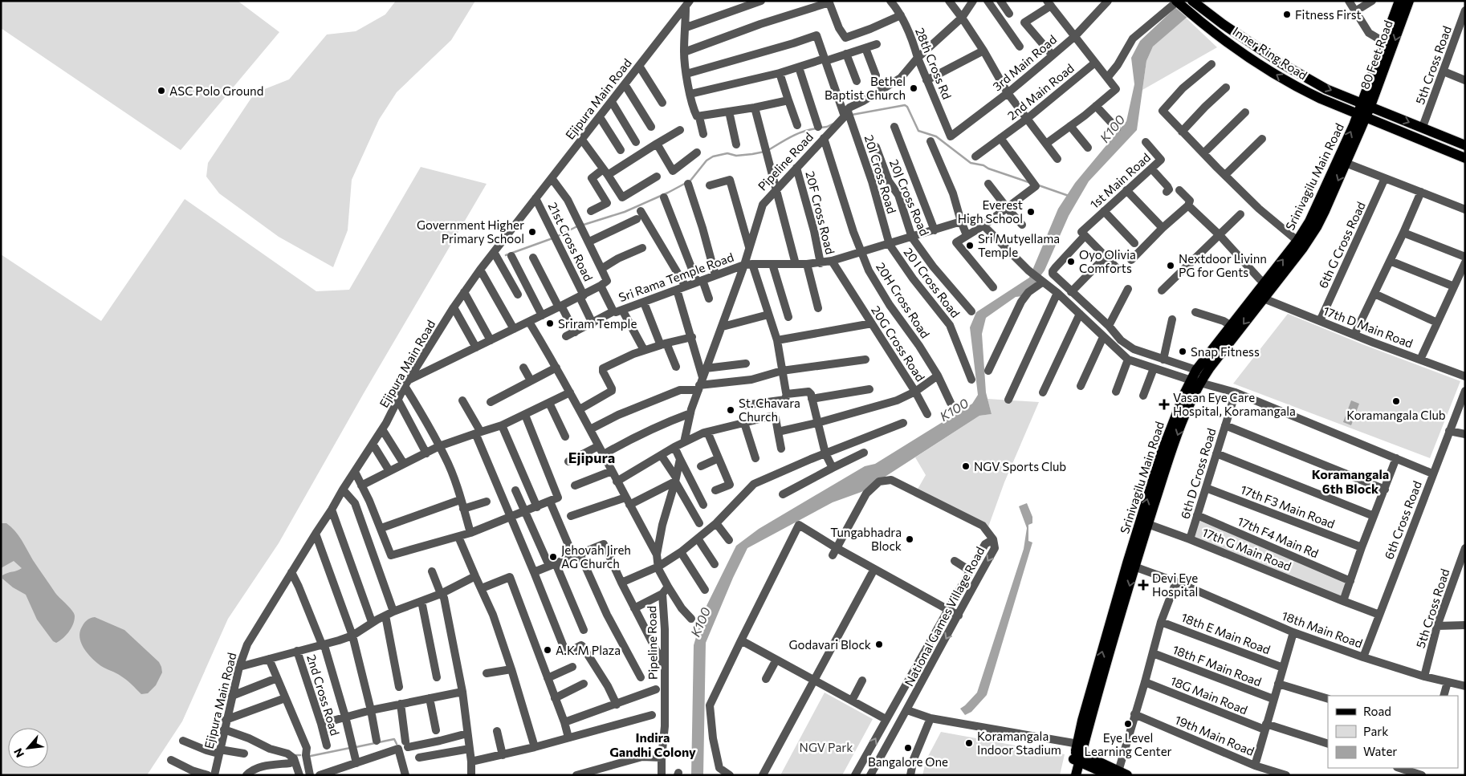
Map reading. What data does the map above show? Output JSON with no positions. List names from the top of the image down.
{
  "streets": {
    "main road": ["Inner Ring Road", "80 Feet Road", "Srinivagilu Main Road"],
    "street": [
      "3rd Main Road",
      "28th Cross Rd",
      "5th Cross Road",
      "2nd Main Road",
      "Ejipura Main Road",
      "Pipeline Road",
      "20I Cross Road",
      "1st Main Road",
      "20J Cross Road",
      "20F Cross Road",
      "21st Cross Road",
      "6th G Cross Road",
      "Sri Rama Temple Road",
      "20 I Cross Road",
      "20H Cross Road",
      "17th D Main Road",
      "20G Cross Road",
      "6th D Cross Road",
      "17th F3 Main Road",
      "6th Cross Road",
      "17th F4 Main Rd",
      "17th G Main Road",
      "National Games Village Road",
      "18th Main Road",
      "18th E Main Road",
      "18th F Main Road",
      "2nd Cross Road",
      "18G Main Road",
      "19th Main Road"
    ]
  },
  "crossings": [
    ["Inner Ring Road", "80 Feet Road"],
    ["Inner Ring Road", "5th Cross Road"],
    ["Inner Ring Road", "Srinivagilu Main Road"],
    ["80 Feet Road", "Srinivagilu Main Road"],
    ["3rd Main Road", "28th Cross Rd"],
    ["28th Cross Rd", "Pipeline Road"],
    ["5th Cross Road", "18th Main Road"],
    ["Ejipura Main Road", "21st Cross Road"],
    ["Ejipura Main Road", "Sri Rama Temple Road"],
    ["Pipeline Road", "20I Cross Road"],
    ["Pipeline Road", "20F Cross Road"],
    ["Pipeline Road", "Sri Rama Temple Road"],
    ["Pipeline Road", "20H Cross Road"],
    ["20I Cross Road", "Sri Rama Temple Road"],
    ["20I Cross Road", "20 I Cross Road"],
    ["Srinivagilu Main Road", "17th D Main Road"],
    ["Srinivagilu Main Road", "17th G Main Road"],
    ["Srinivagilu Main Road", "18th Main Road"],
    ["20J Cross Road", "Sri Rama Temple Road"],
    ["20F Cross Road", "Sri Rama Temple Road"],
    ["21st Cross Road", "Sri Rama Temple Road"],
    ["6th G Cross Road", "17th D Main Road"],
    ["Sri Rama Temple Road", "20 I Cross Road"],
    ["Sri Rama Temple Road", "20H Cross Road"],
    ["Sri Rama Temple Road", "20G Cross Road"],
    ["6th D Cross Road", "17th F3 Main Road"],
    ["6th D Cross Road", "17th F4 Main Rd"],
    ["6th D Cross Road", "17th G Main Road"],
    ["6th Cross Road", "17th G Main Road"],
    ["6th Cross Road", "18th Main Road"]
  ],
  "districts": ["Ejipura", "Koramangala 6th Block", "Indira Gandhi Colony"],
  "water": ["K100"],
  "parks": ["NGV Park"],
  "places": {
    "other": [
      "Fitness First",
      "Bethel Baptist Church",
      "ASC Polo Ground",
      "Everest High School",
      "Government Higher Primary School",
      "Sri Mutyellama Temple",
      "Oyo Olivia Comforts",
      "Nextdoor Livinn PG for Gents",
      "Sriram Temple",
      "Snap Fitness",
      "Koramangala Club",
      "St. Chavara Church",
      "NGV Sports Club",
      "Tungabhadra Block",
      "Jehovah Jireh AG Church",
      "Godavari Block",
      "A.K.M Plaza",
      "Eye Level Learning Center",
      "Koramangala Indoor Stadium",
      "Bangalore One"
    ],
    "health": ["Vasan Eye Care Hospital, Koramangala", "Devi Eye Hospital"]
  },
  "legend": ["Road", "Park", "Water"],
  "north": "bottom left"
}
